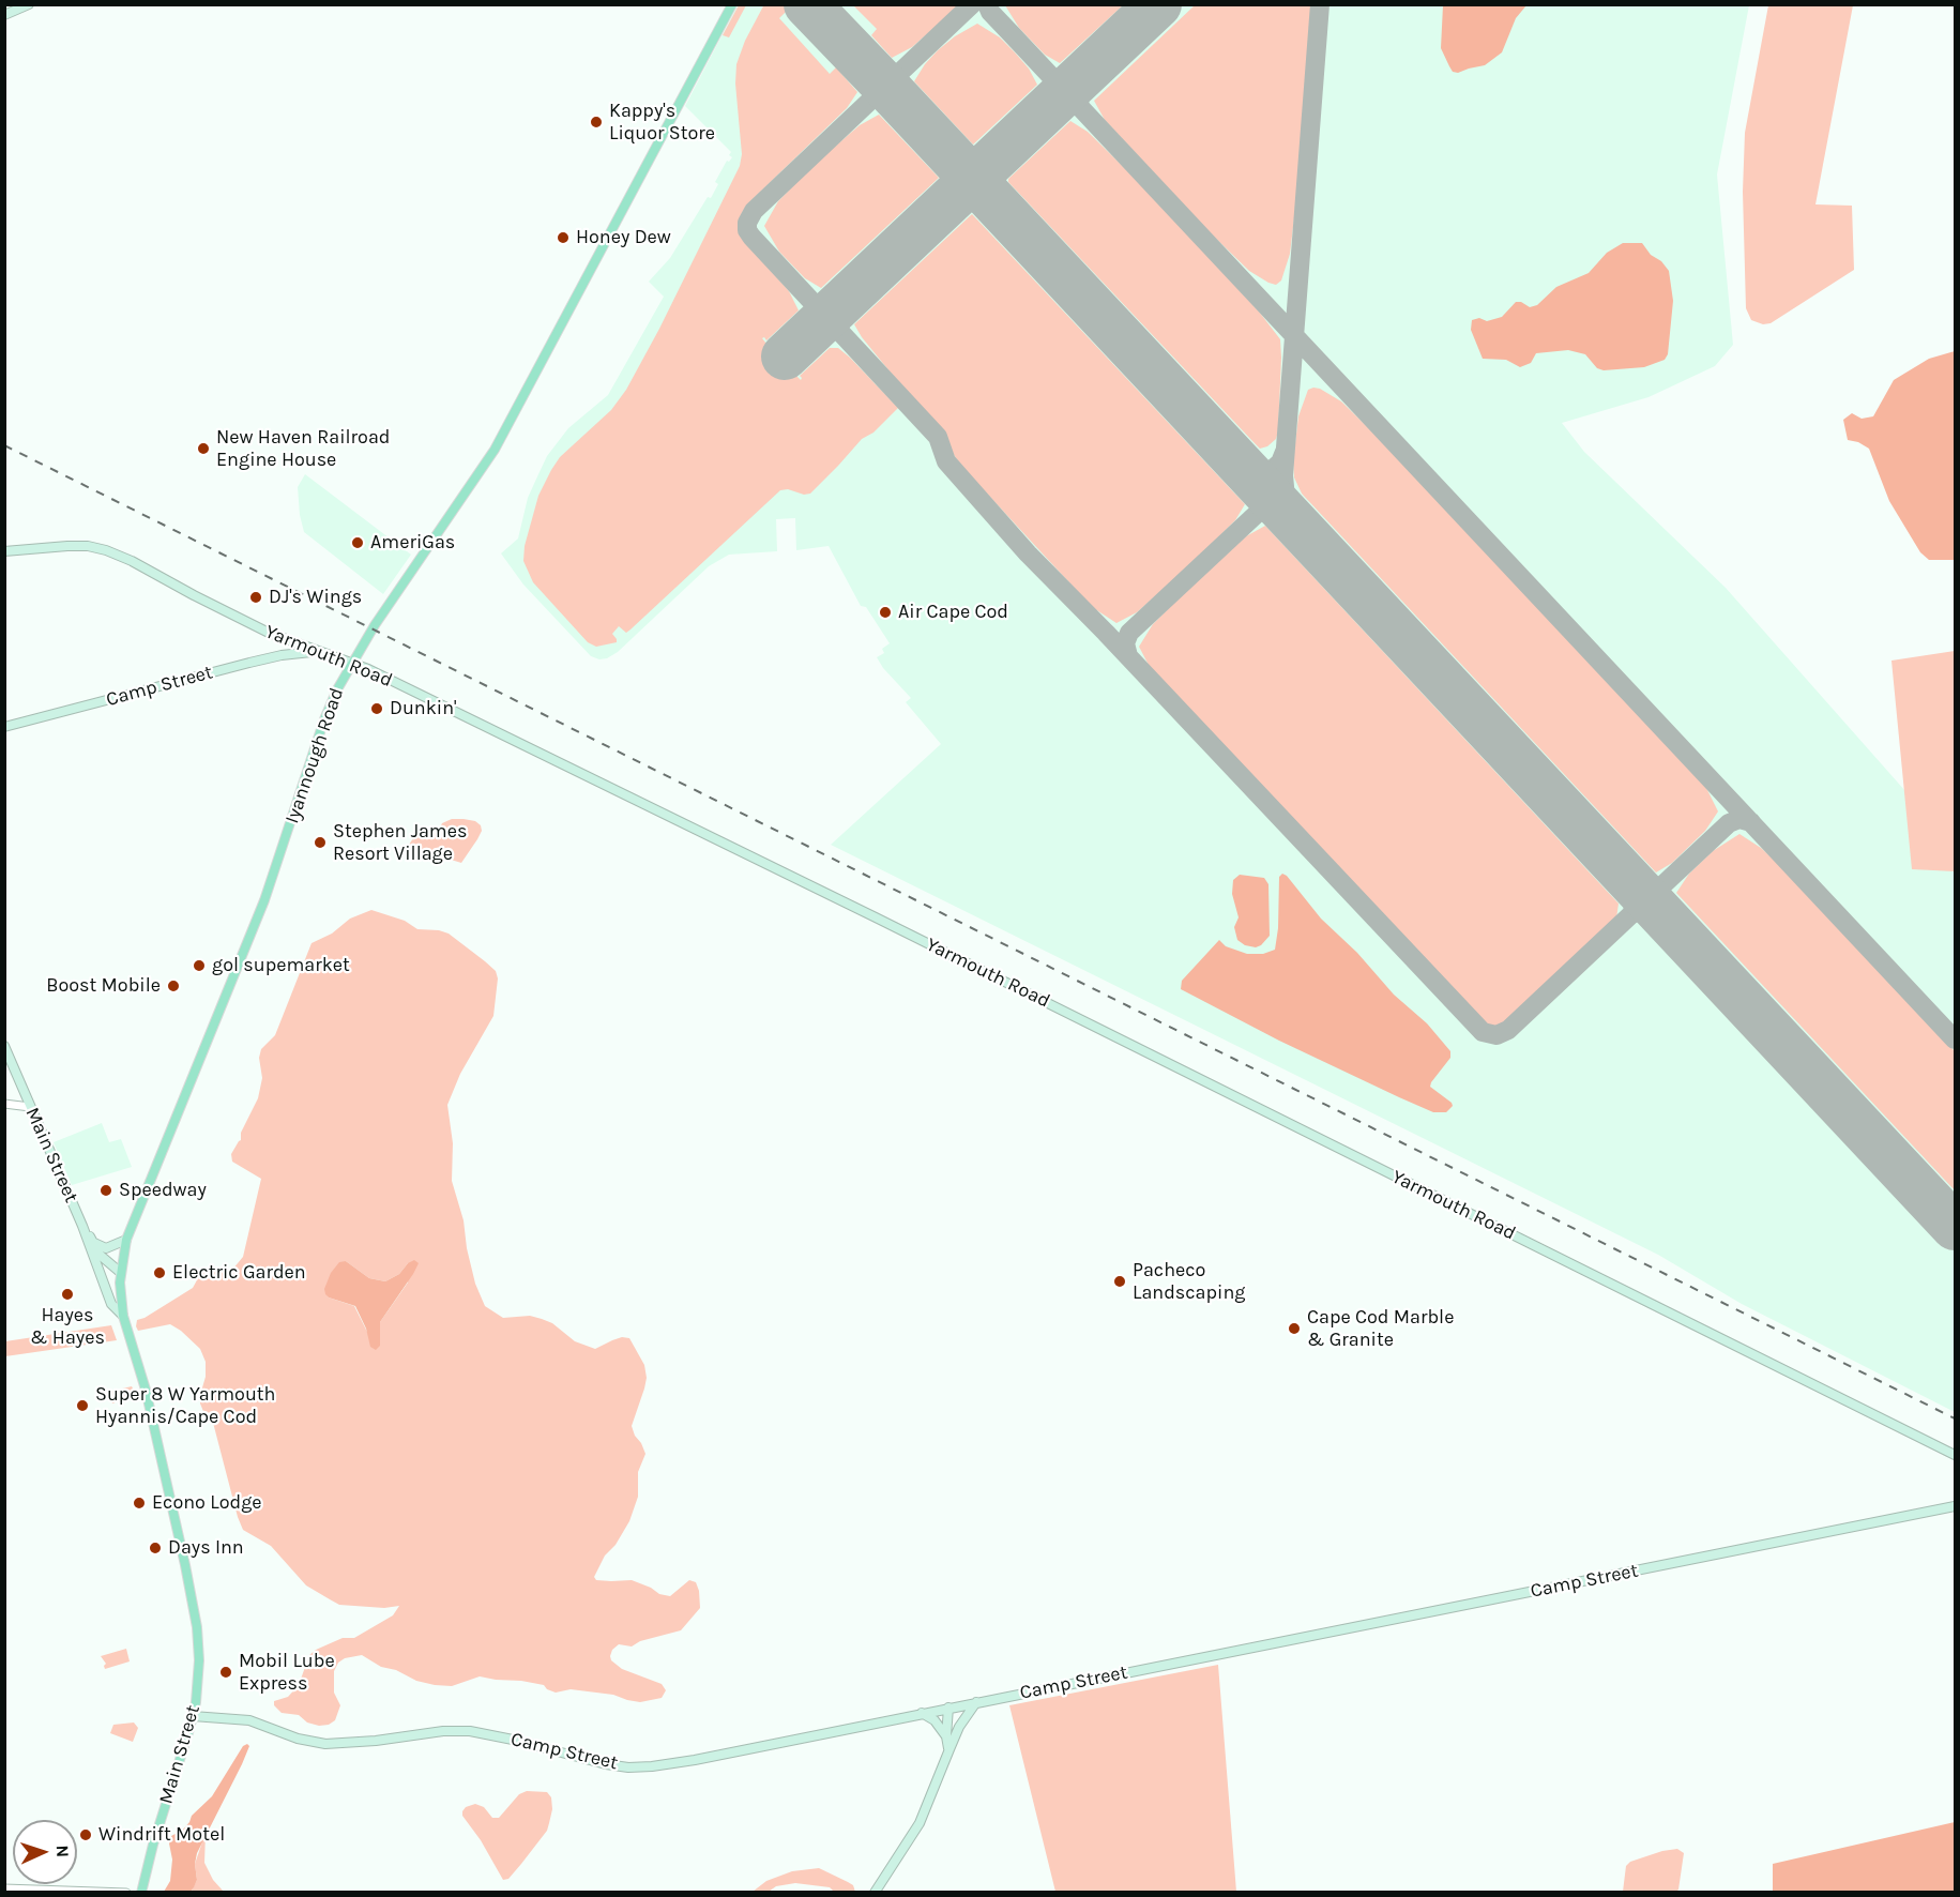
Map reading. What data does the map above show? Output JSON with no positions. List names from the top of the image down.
{
  "streets": {
    "main road": [
      "Yarmouth Road",
      "Camp Street",
      "Iyannough Road",
      "Main Street"
    ]
  },
  "crossings": [
    ["Yarmouth Road", "Camp Street"],
    ["Yarmouth Road", "Iyannough Road"],
    ["Camp Street", "Main Street"],
    ["Iyannough Road", "Main Street"]
  ],
  "places": [
    "Kappy's Liquor Store",
    "Honey Dew",
    "New Haven Railroad Engine House",
    "AmeriGas",
    "DJ's Wings",
    "Air Cape Cod",
    "Dunkin'",
    "Stephen James Resort Village",
    "gol supemarket",
    "Boost Mobile",
    "Speedway",
    "Electric Garden",
    "Pacheco Landscaping",
    "Hayes & Hayes",
    "Cape Cod Marble & Granite",
    "Super 8 W Yarmouth Hyannis/Cape Cod",
    "Econo Lodge",
    "Days Inn",
    "Mobil Lube Express",
    "Windrift Motel"
  ],
  "north": "right"
}
